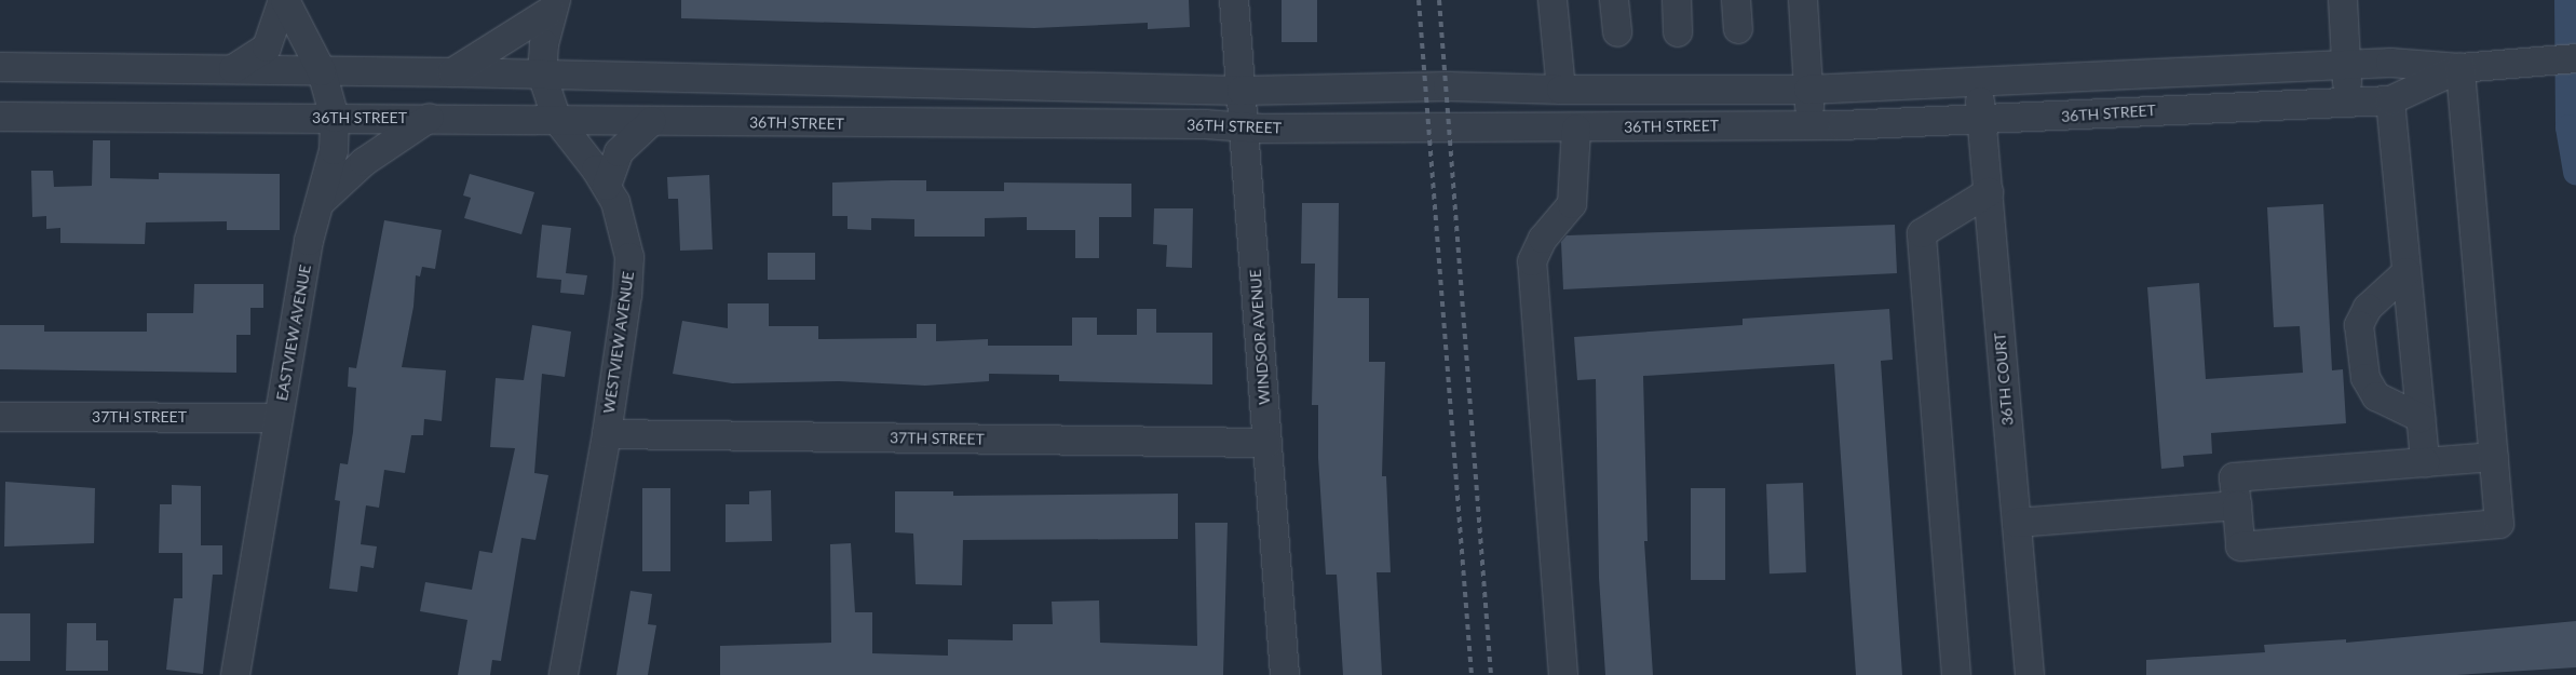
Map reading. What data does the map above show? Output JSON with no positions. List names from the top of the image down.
{
  "streets": {
    "street": [
      "36TH STREET",
      "EASTVIEW AVENUE",
      "WINDSOR AVENUE",
      "WESTVIEW AVENUE",
      "36TH COURT",
      "37TH STREET"
    ]
  },
  "crossings": [
    ["36TH STREET", "EASTVIEW AVENUE"],
    ["36TH STREET", "WINDSOR AVENUE"],
    ["36TH STREET", "WESTVIEW AVENUE"],
    ["36TH STREET", "36TH COURT"],
    ["EASTVIEW AVENUE", "37TH STREET"],
    ["WINDSOR AVENUE", "37TH STREET"],
    ["WESTVIEW AVENUE", "37TH STREET"]
  ]
}
